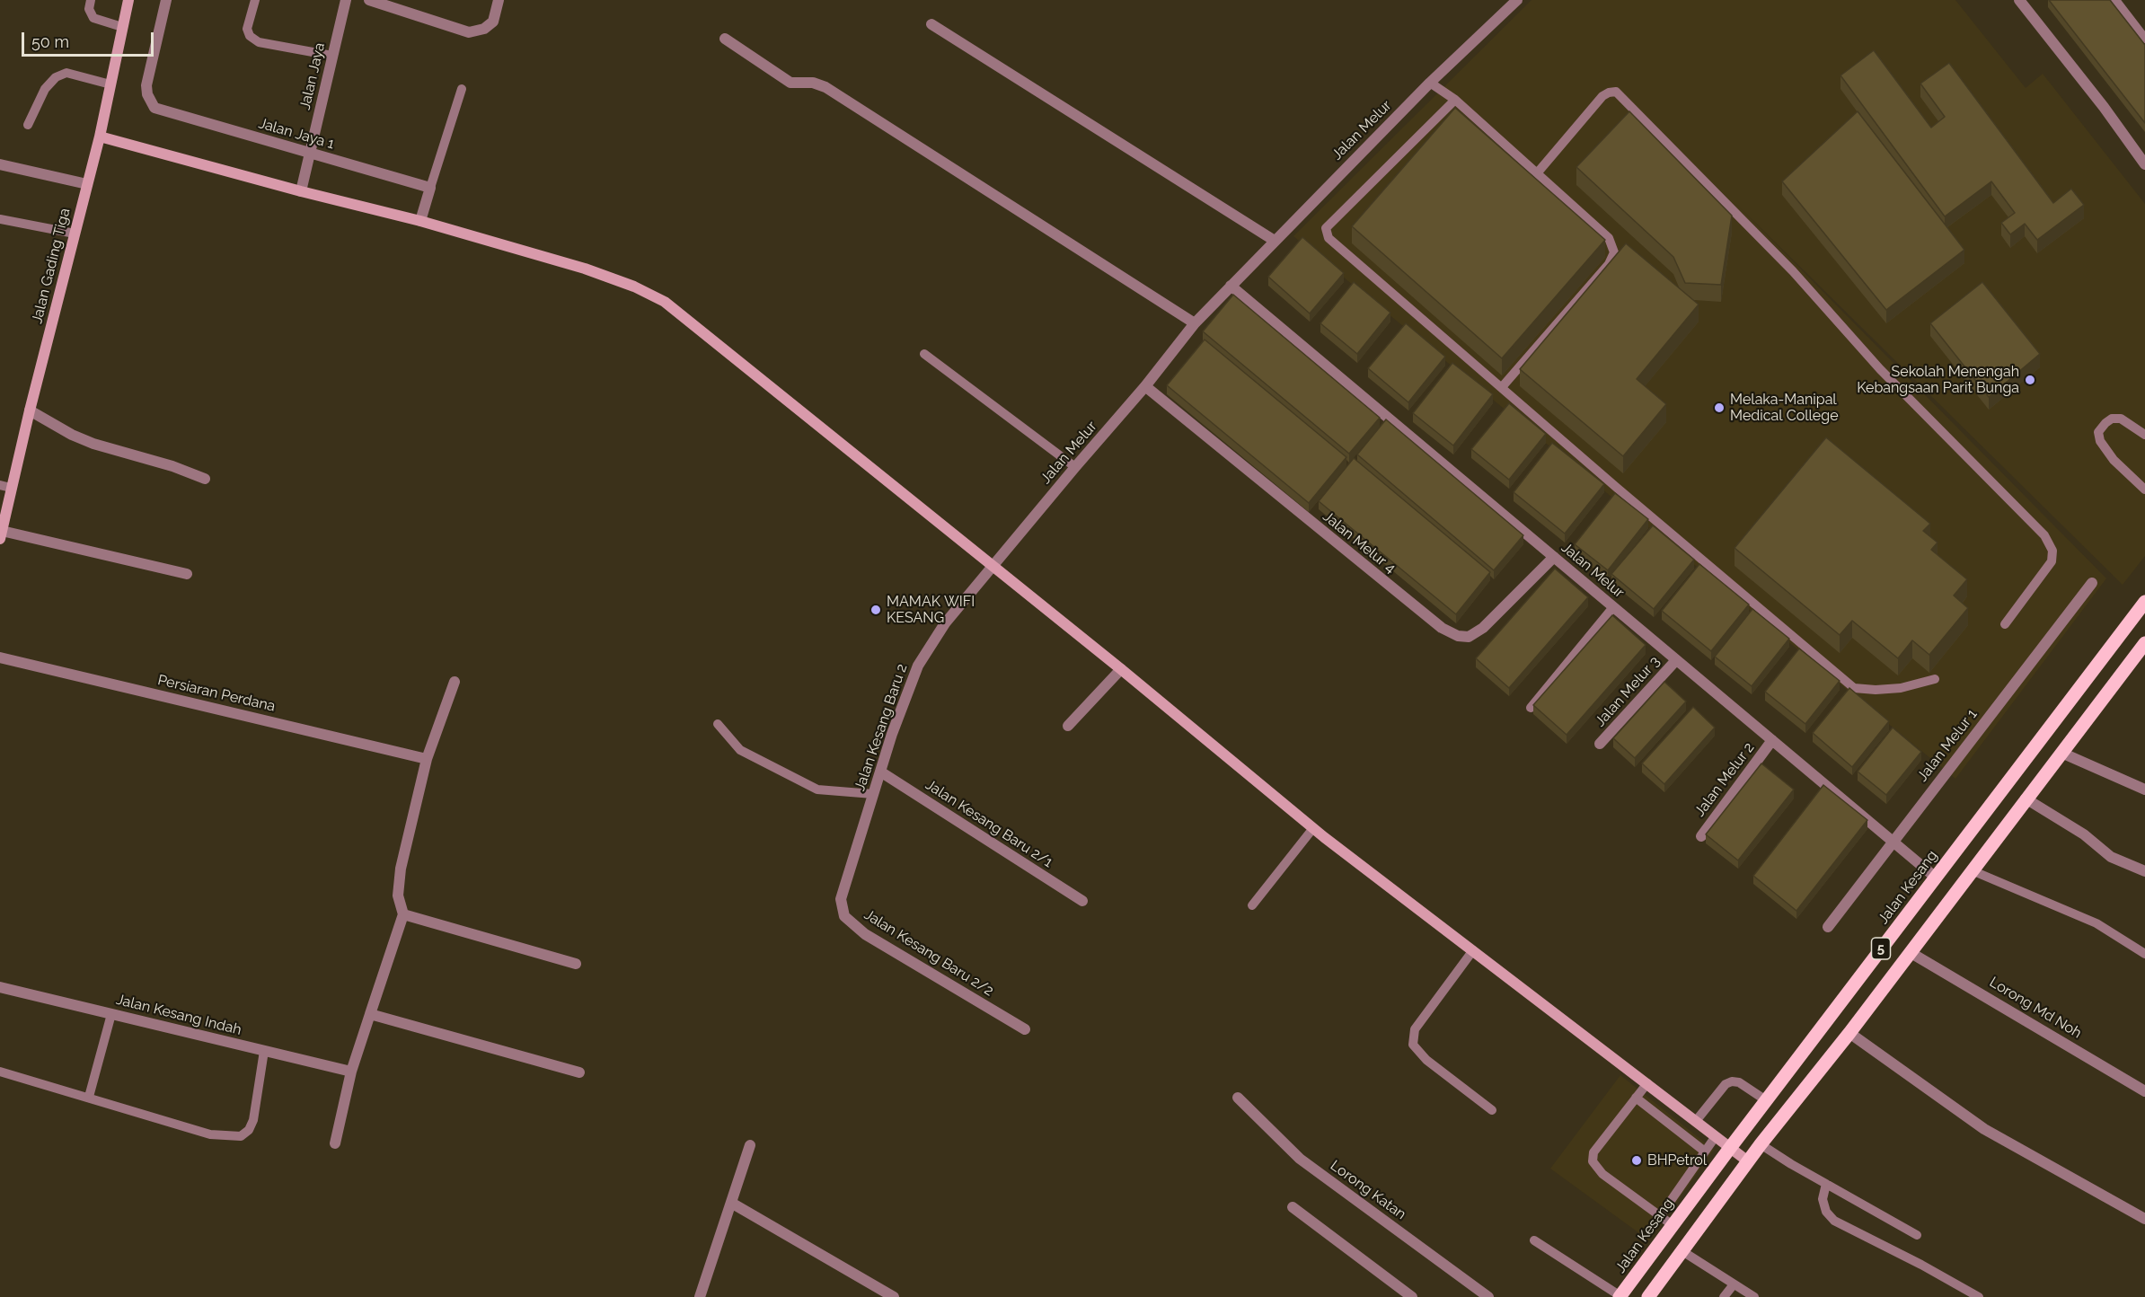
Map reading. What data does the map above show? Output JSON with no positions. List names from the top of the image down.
{
  "streets": {
    "main road": ["Jalan Kesang", "5"],
    "street": [
      "Jalan Jaya",
      "Jalan Melur",
      "Jalan Jaya 1",
      "Jalan Gading Tiga",
      "Jalan Melur 4",
      "Jalan Melur 3",
      "Persiaran Perdana",
      "Jalan Kesang Baru 2",
      "Jalan Melur 1",
      "Jalan Melur 2",
      "Jalan Kesang Baru 2/1",
      "Jalan Kesang Baru 2/2",
      "Lorong Md Noh",
      "Jalan Kesang Indah",
      "Lorong Katan"
    ]
  },
  "crossings": [
    ["Jalan Jaya", "Jalan Jaya 1"],
    ["Jalan Melur", "Jalan Melur 4"],
    ["Jalan Melur", "Jalan Melur 3"],
    ["Jalan Melur", "Jalan Kesang Baru 2"],
    ["Jalan Melur", "Jalan Melur 1"],
    ["Jalan Melur", "Jalan Melur 2"],
    ["Jalan Melur", "Jalan Kesang"],
    ["Jalan Kesang Baru 2", "Jalan Kesang Baru 2/1"],
    ["Jalan Kesang Baru 2", "Jalan Kesang Baru 2/2"],
    ["5", "Lorong Md Noh"]
  ],
  "places": [
    "Sekolah Menengah Kebangsaan Parit Bunga",
    "Melaka-Manipal Medical College",
    "MAMAK WIFI KESANG",
    "BHPetrol"
  ],
  "scale_bar": "50 m"
}
